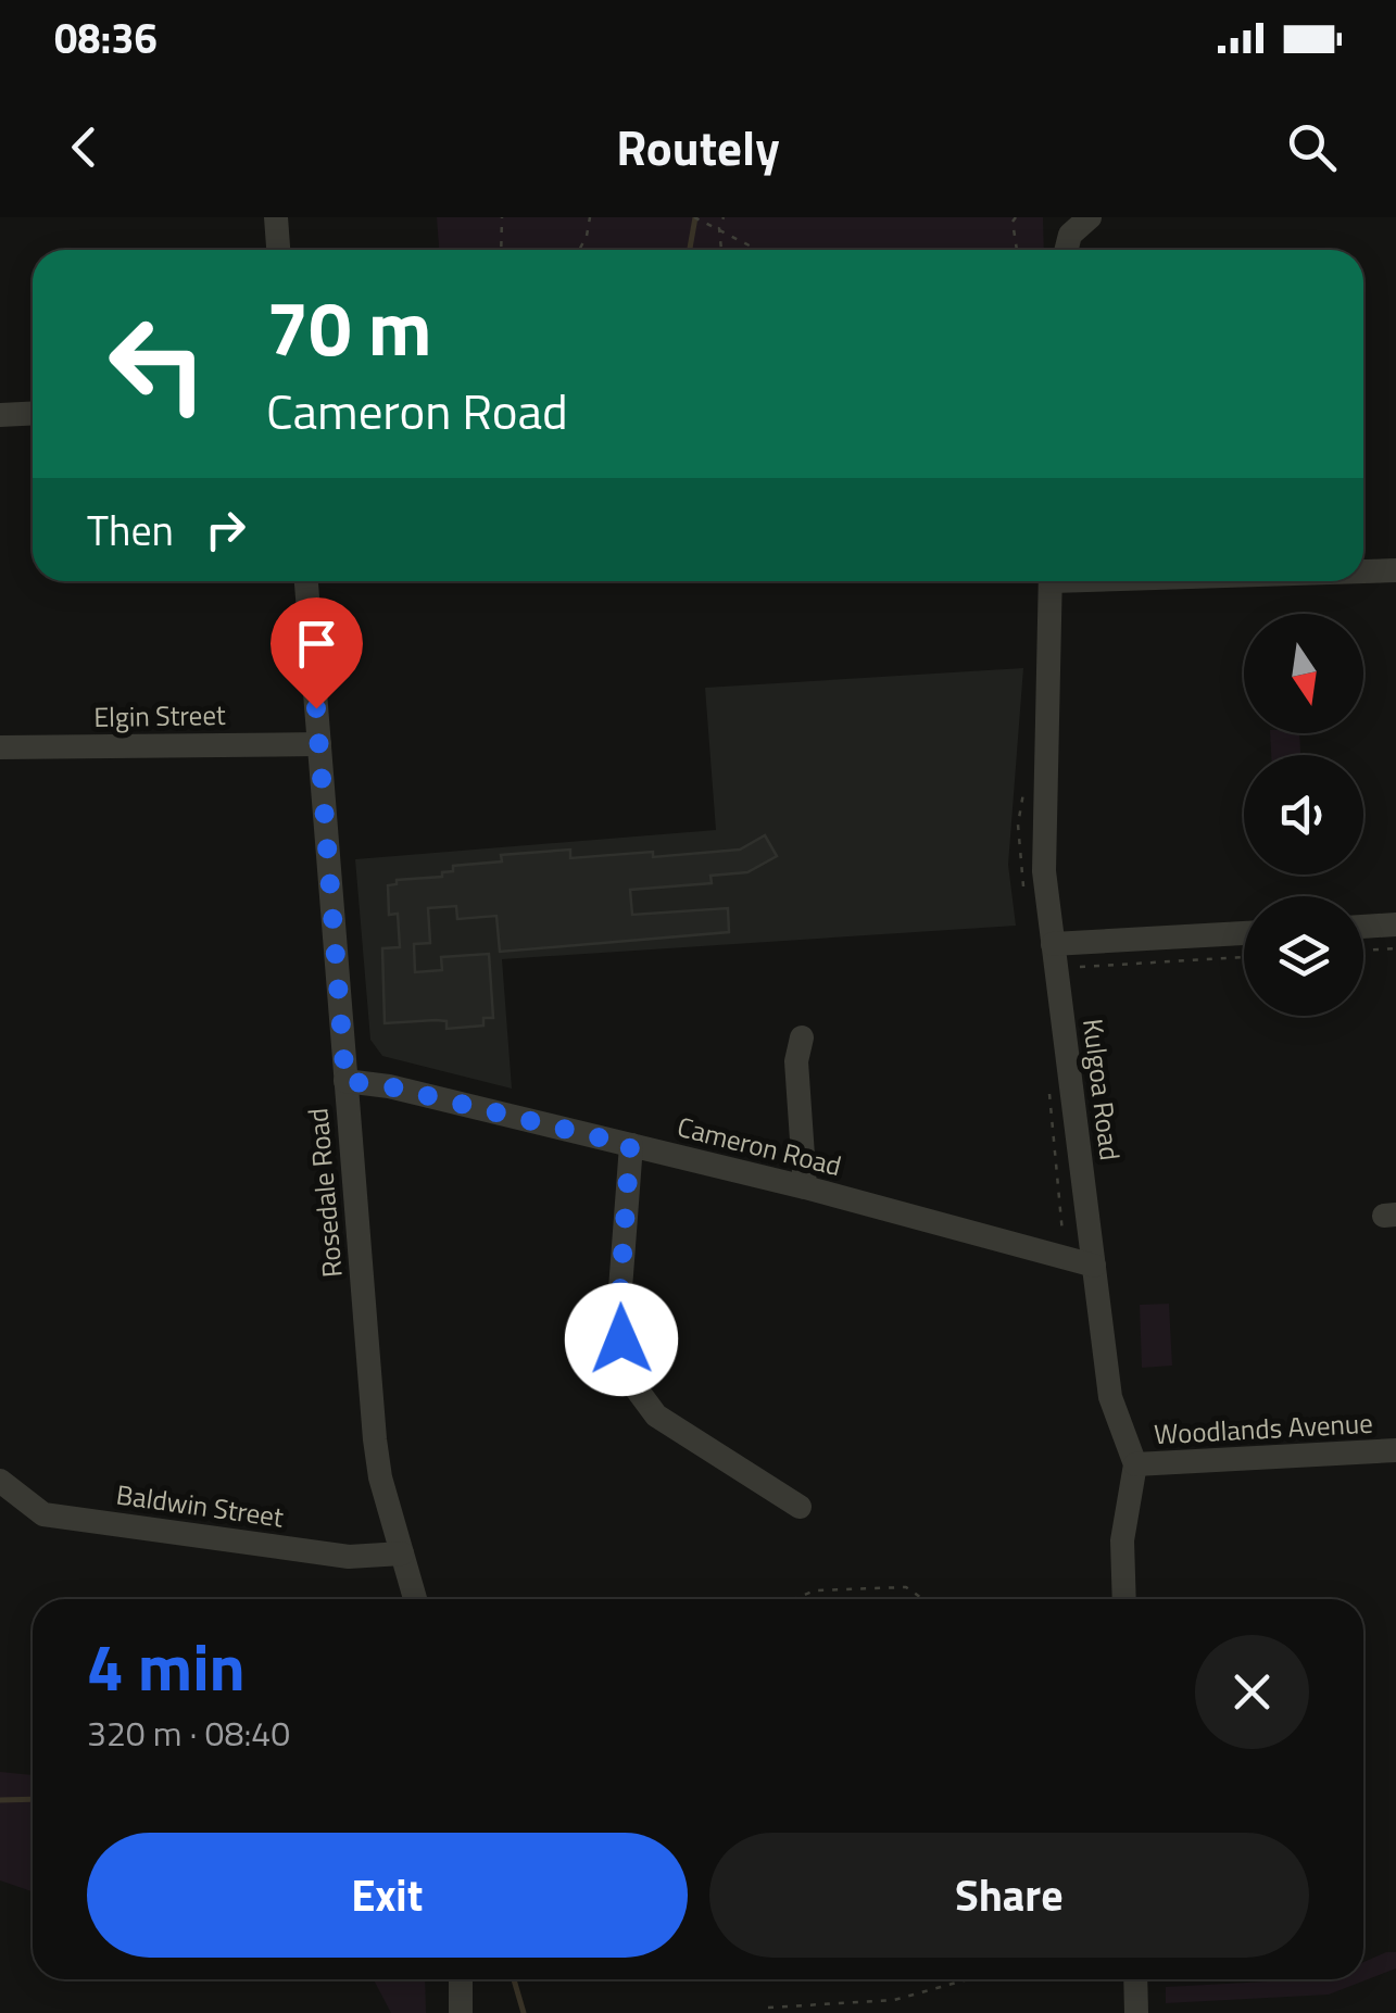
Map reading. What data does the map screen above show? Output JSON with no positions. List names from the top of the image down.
{
  "streets": {
    "street": [
      "Elgin Street",
      "Kulgoa Road",
      "Cameron Road",
      "Rosedale Road",
      "Woodlands Avenue",
      "Baldwin Street"
    ]
  },
  "crossings": [
    ["Elgin Street", "Rosedale Road"],
    ["Kulgoa Road", "Cameron Road"],
    ["Kulgoa Road", "Woodlands Avenue"],
    ["Cameron Road", "Rosedale Road"],
    ["Rosedale Road", "Baldwin Street"]
  ],
  "north": "bottom",
  "page": {
    "status": "08:36",
    "header": "Routely",
    "turn": ["70 m", "Cameron Road"],
    "then": "Then",
    "heading": ["4 min", "320 m · 08:40"],
    "buttons": ["Exit", "Share"]
  }
}
